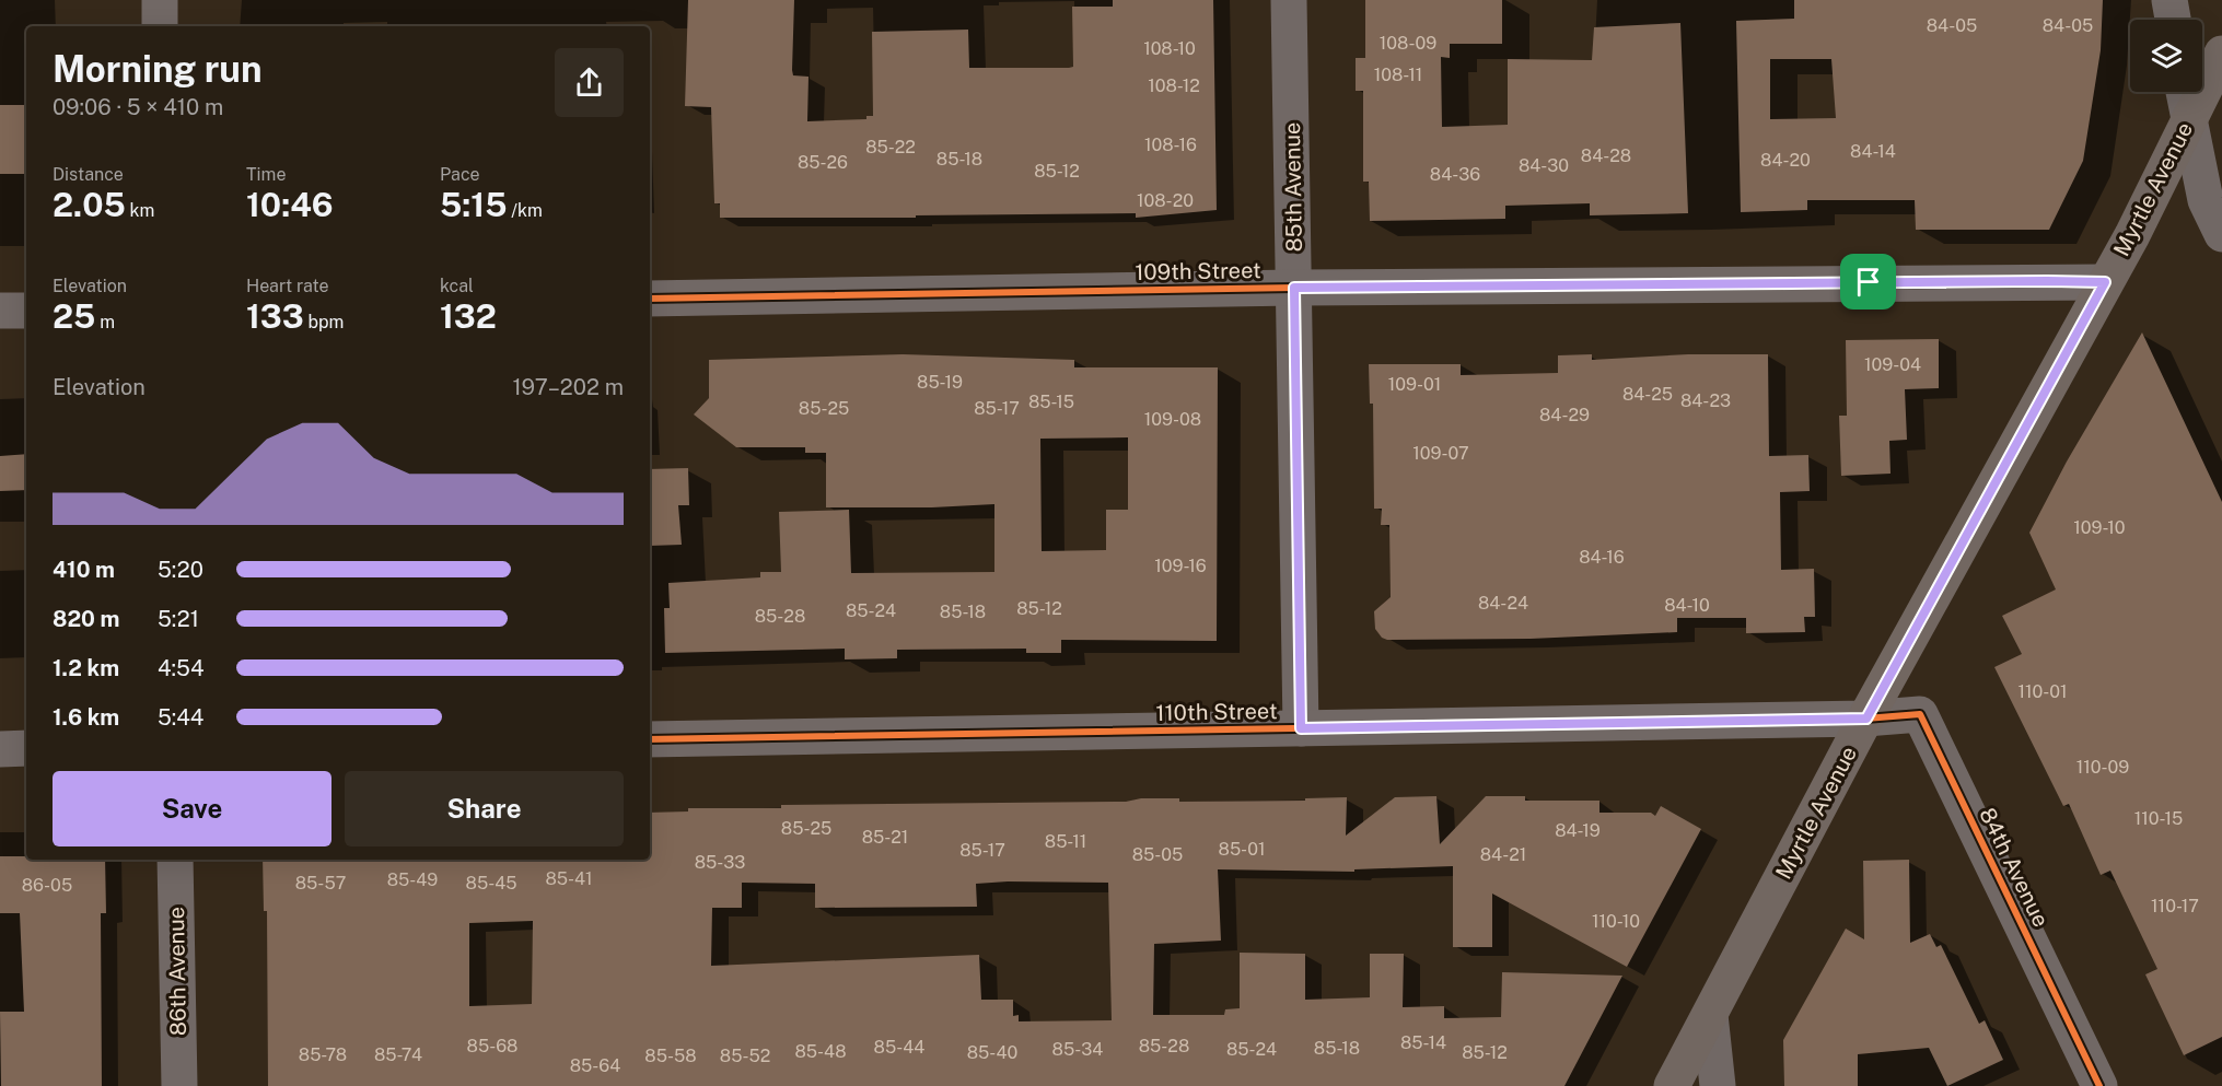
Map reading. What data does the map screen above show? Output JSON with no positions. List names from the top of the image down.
{
  "streets": {
    "main road": ["Myrtle Avenue"],
    "street": [
      "85th Avenue",
      "109th Street",
      "110th Street",
      "84th Avenue",
      "86th Avenue"
    ]
  },
  "crossings": [
    ["85th Avenue", "109th Street"],
    ["85th Avenue", "110th Street"],
    ["Myrtle Avenue", "109th Street"],
    ["Myrtle Avenue", "110th Street"],
    ["Myrtle Avenue", "84th Avenue"],
    ["110th Street", "84th Avenue"]
  ],
  "house_numbers": [
    "84-05",
    "84-05",
    "108-09",
    "108-10",
    "108-11",
    "108-12",
    "108-16",
    "85-22",
    "84-14",
    "84-28",
    "85-18",
    "84-20",
    "85-26",
    "84-30",
    "85-12",
    "84-36",
    "108-20",
    "109-04",
    "85-19",
    "109-01",
    "84-25",
    "84-23",
    "85-15",
    "85-25",
    "85-17",
    "84-29",
    "109-08",
    "109-07",
    "109-10",
    "84-16",
    "109-16",
    "84-24",
    "84-10",
    "85-12",
    "85-24",
    "85-18",
    "85-28",
    "110-01",
    "110-09",
    "110-15",
    "85-25",
    "84-19",
    "85-21",
    "85-11",
    "85-01",
    "85-17",
    "85-05",
    "84-21",
    "85-33",
    "85-41",
    "85-49",
    "85-57",
    "85-45",
    "86-05",
    "110-17",
    "110-10",
    "85-14",
    "85-68",
    "85-28",
    "85-44",
    "85-18",
    "85-34",
    "85-24",
    "85-48",
    "85-40",
    "85-12",
    "85-78",
    "85-74",
    "85-58",
    "85-52",
    "85-64"
  ],
  "page": {
    "heading": ["Morning run", "09:06 · 5 × 410 m"],
    "stats": [
      ["Distance", "2.05 km"],
      ["Time", "10:46"],
      ["Pace", "5:15 /km"],
      ["Elevation", "25 m"],
      ["Heart rate", "133 bpm"],
      ["kcal", "132"]
    ],
    "chart": ["Elevation", "197–202 m"],
    "list": [
      {
        "name": "410 m",
        "note": "5:20"
      },
      {
        "name": "820 m",
        "note": "5:21"
      },
      {
        "name": "1.2 km",
        "note": "4:54"
      },
      {
        "name": "1.6 km",
        "note": "5:44"
      }
    ],
    "buttons": ["Save", "Share"]
  }
}
